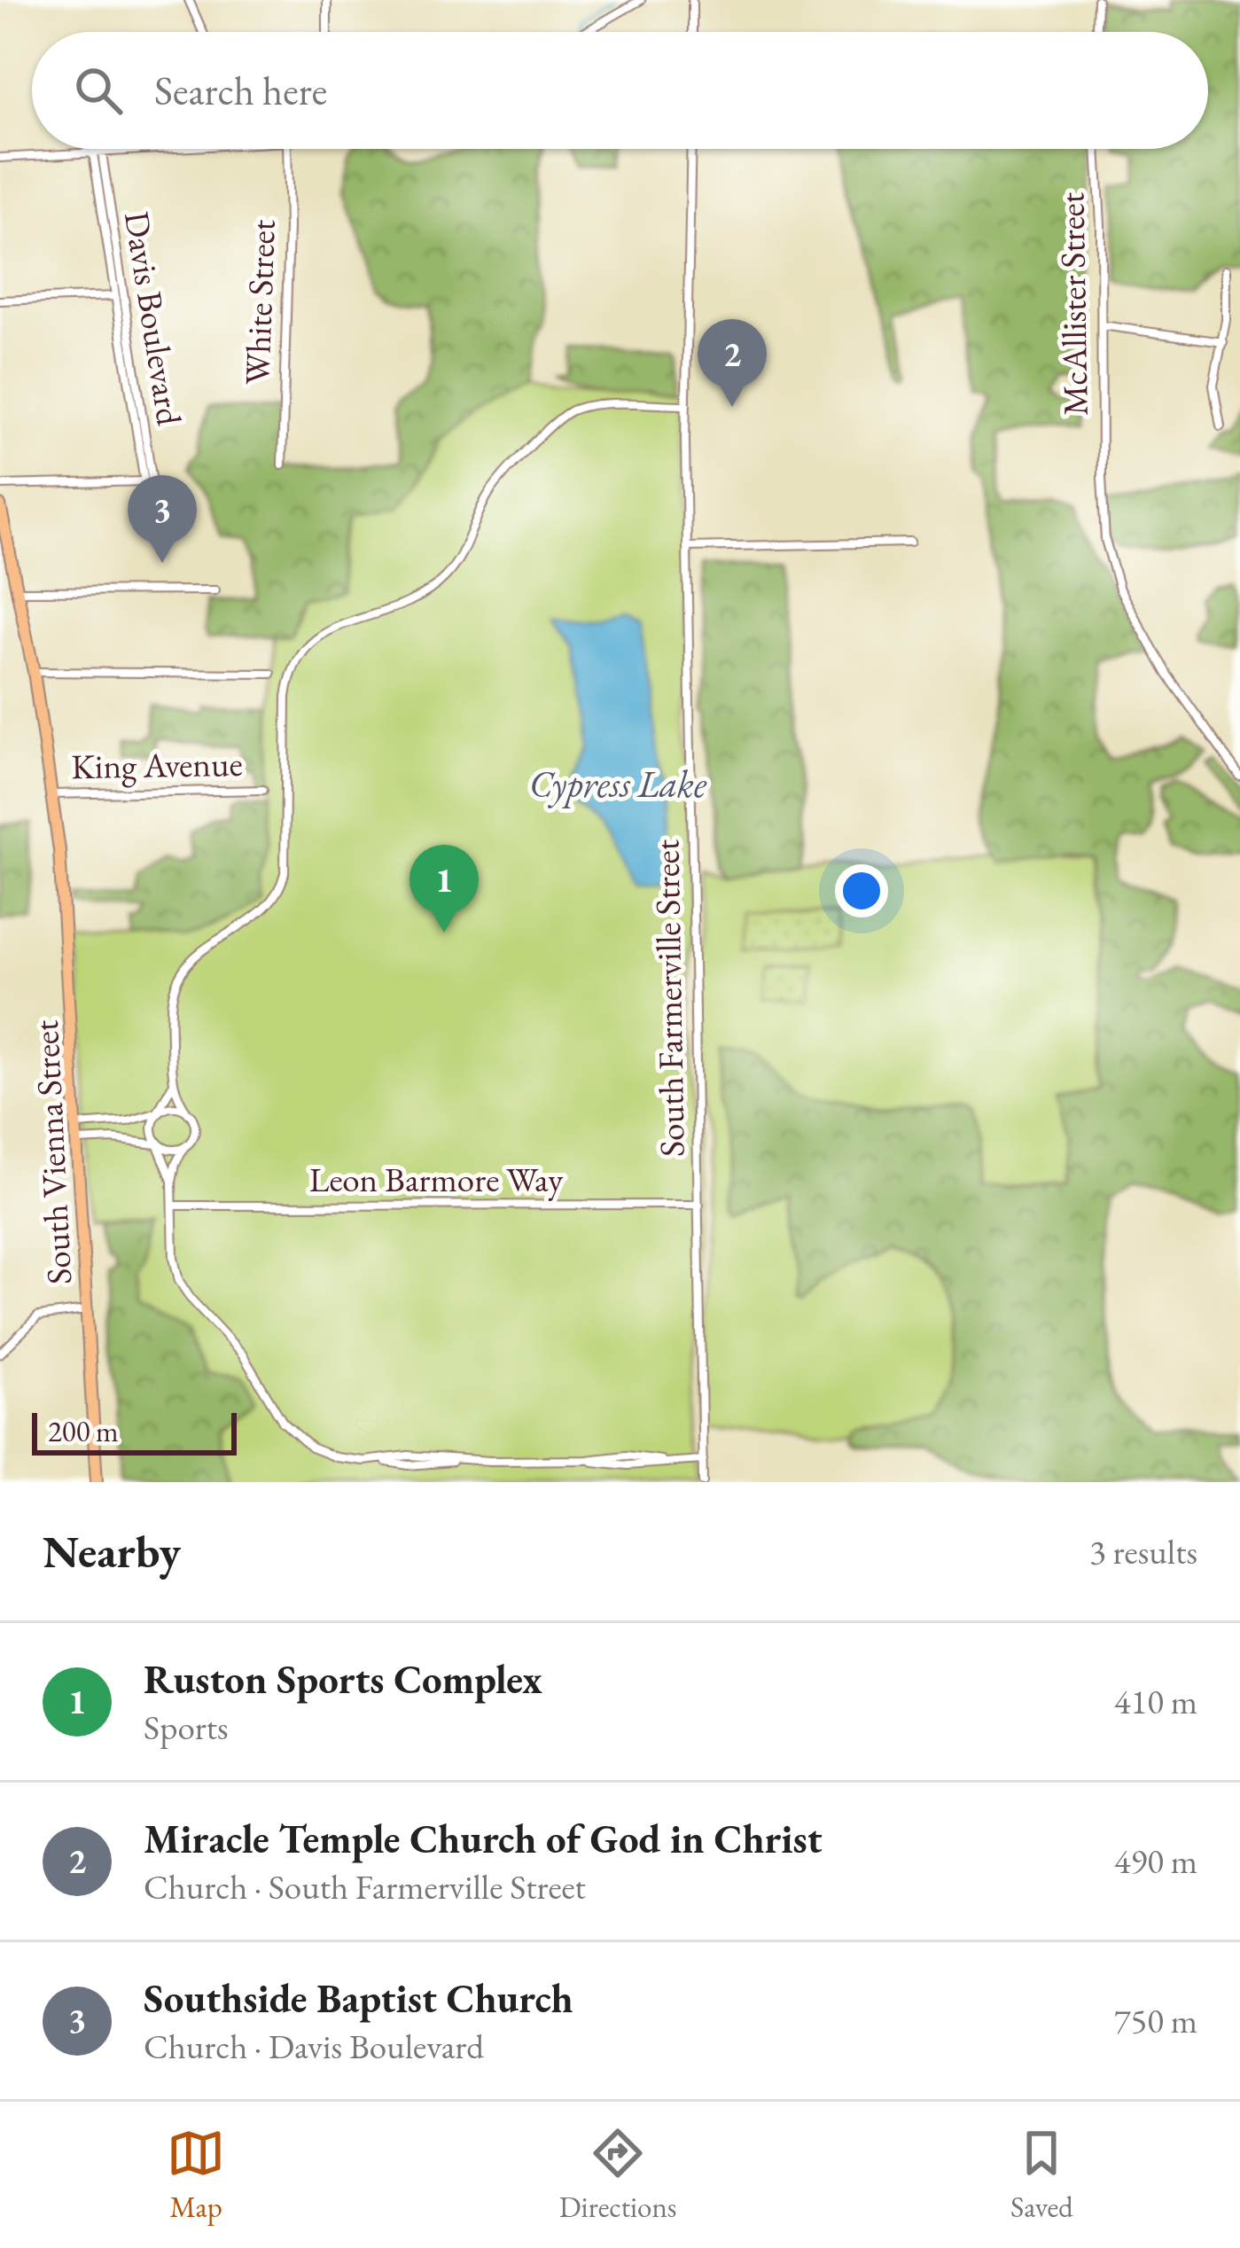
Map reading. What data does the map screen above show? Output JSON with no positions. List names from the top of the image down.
{
  "streets": {
    "highway": ["South Vienna Street"],
    "street": [
      "White Street",
      "McAllister Street",
      "Davis Boulevard",
      "King Avenue",
      "South Farmerville Street",
      "Leon Barmore Way"
    ]
  },
  "crossings": [
    ["King Avenue", "South Vienna Street"],
    ["South Farmerville Street", "Leon Barmore Way"]
  ],
  "water": ["Cypress Lake"],
  "scale_bar": "200 m",
  "page": {
    "search": "Search here",
    "pins": ["2", "3", "1"],
    "scale": "200 m",
    "heading": ["Nearby", "3 results"],
    "list": [
      {
        "mark": "1",
        "name": "Ruston Sports Complex",
        "note": "Sports",
        "value": "410 m"
      },
      {
        "mark": "2",
        "name": "Miracle Temple Church of God in Christ",
        "note": "Church · South Farmerville Street",
        "value": "490 m"
      },
      {
        "mark": "3",
        "name": "Southside Baptist Church",
        "note": "Church · Davis Boulevard",
        "value": "750 m"
      }
    ],
    "nav": ["Map", "Directions", "Saved"]
  }
}
